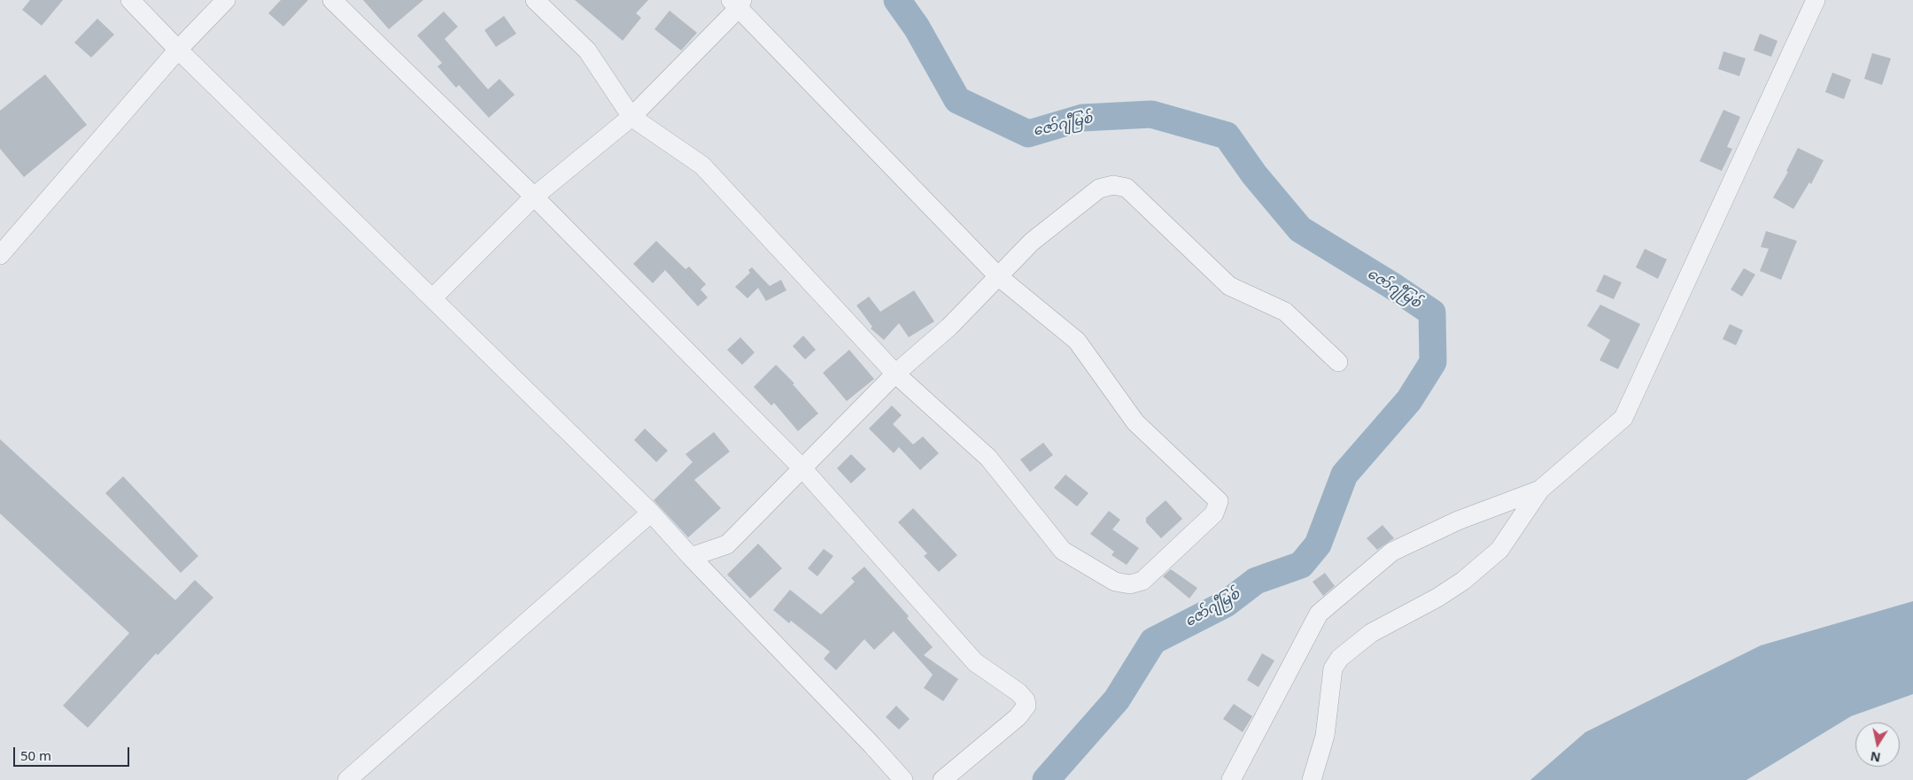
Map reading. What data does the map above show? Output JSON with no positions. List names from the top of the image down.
{
  "water": ["ဇော်ဂျီမြစ်"],
  "scale_bar": "50 m",
  "north": "bottom"
}
